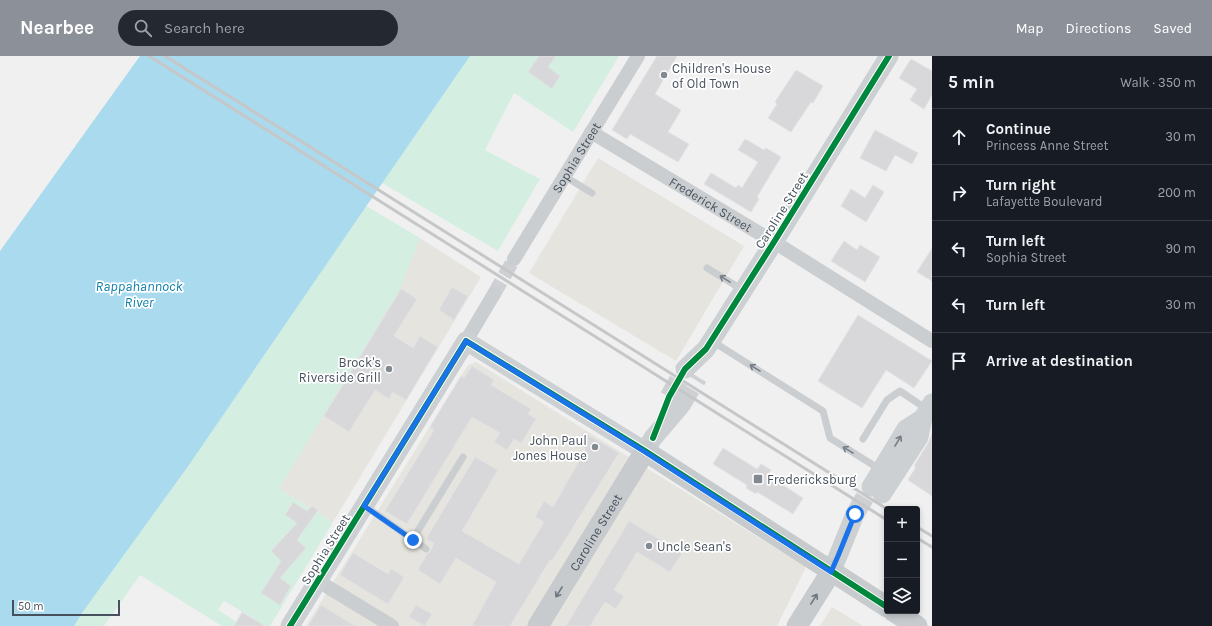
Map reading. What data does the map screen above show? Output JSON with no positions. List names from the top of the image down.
{
  "streets": {
    "main road": ["Caroline Street"],
    "street": ["Sophia Street", "Frederick Street"]
  },
  "crossings": [
    ["Sophia Street", "Frederick Street"],
    ["Frederick Street", "Caroline Street"]
  ],
  "water": ["Rappahannock River"],
  "places": {
    "other": [
      "Children's House of Old Town",
      "Brock's Riverside Grill",
      "John Paul Jones House",
      "Uncle Sean's"
    ],
    "transit": ["Fredericksburg"]
  },
  "scale_bar": "50 m",
  "page": {
    "header": "Nearbee",
    "search": "Search here",
    "nav": ["Map", "Directions", "Saved"],
    "heading": ["5 min", "Walk · 350 m"],
    "list": [
      ["Continue", "Princess Anne Street", "30 m"],
      ["Turn right", "Lafayette Boulevard", "200 m"],
      ["Turn left", "Sophia Street", "90 m"],
      ["Turn left", "30 m"],
      "Arrive at destination"
    ],
    "map_buttons": ["+", "−"],
    "scale": "50 m"
  }
}
